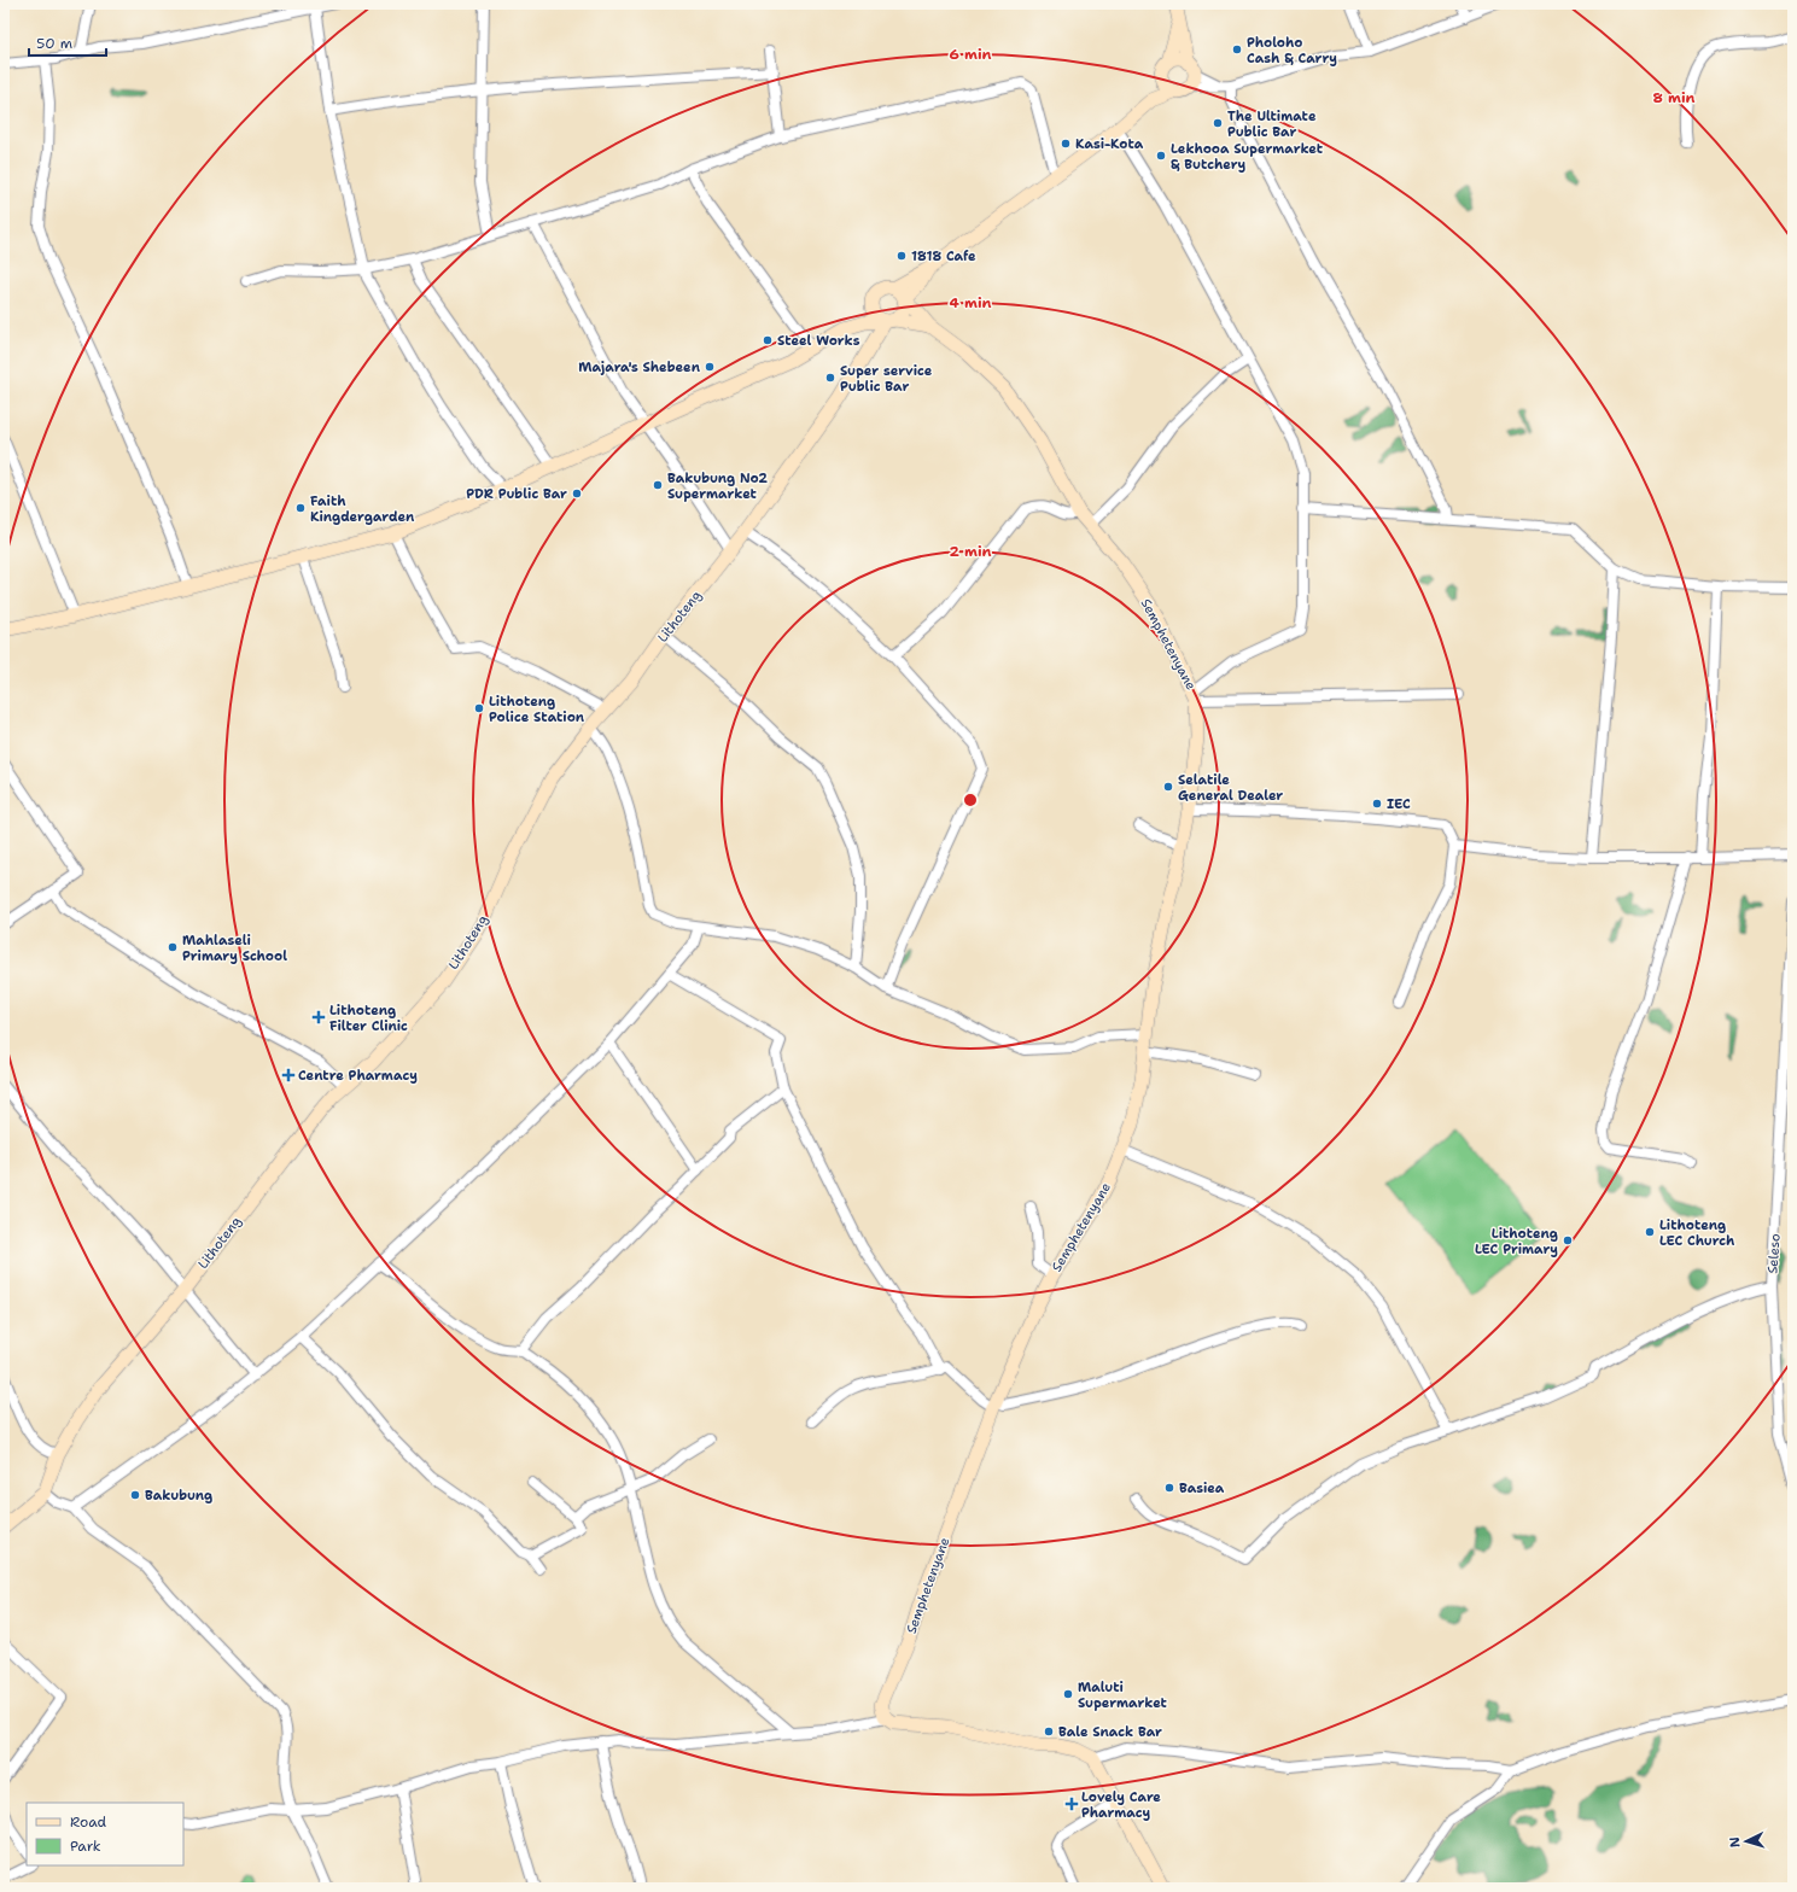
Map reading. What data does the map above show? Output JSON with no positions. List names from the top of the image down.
{
  "streets": {
    "main road": ["Lithoteng", "Semphetenyane"],
    "street": ["Seleso"]
  },
  "places": {
    "other": [
      "Pholoho Cash & Carry",
      "The Ultimate Public Bar",
      "Kasi-Kota",
      "Lekhooa Supermarket & Butchery",
      "1818 Cafe",
      "Steel Works",
      "Majara's Shebeen",
      "Super service Public Bar",
      "Bakubung No2 Supermarket",
      "PDR Public Bar",
      "Faith Kingdergarden",
      "Lithoteng Police Station",
      "Selatile General Dealer",
      "IEC",
      "Mahlaseli Primary School",
      "Lithoteng LEC Church",
      "Lithoteng LEC Primary",
      "Basiea",
      "Bakubung",
      "Maluti Supermarket",
      "Bale Snack Bar"
    ],
    "health": ["Lithoteng Filter Clinic", "Centre Pharmacy", "Lovely Care Pharmacy"]
  },
  "legend": ["Road", "Park"],
  "scale_bar": "50 m",
  "north": "left",
  "rings": [
    "6 min",
    "8 min",
    "4 min",
    "2 min"
  ]
}
